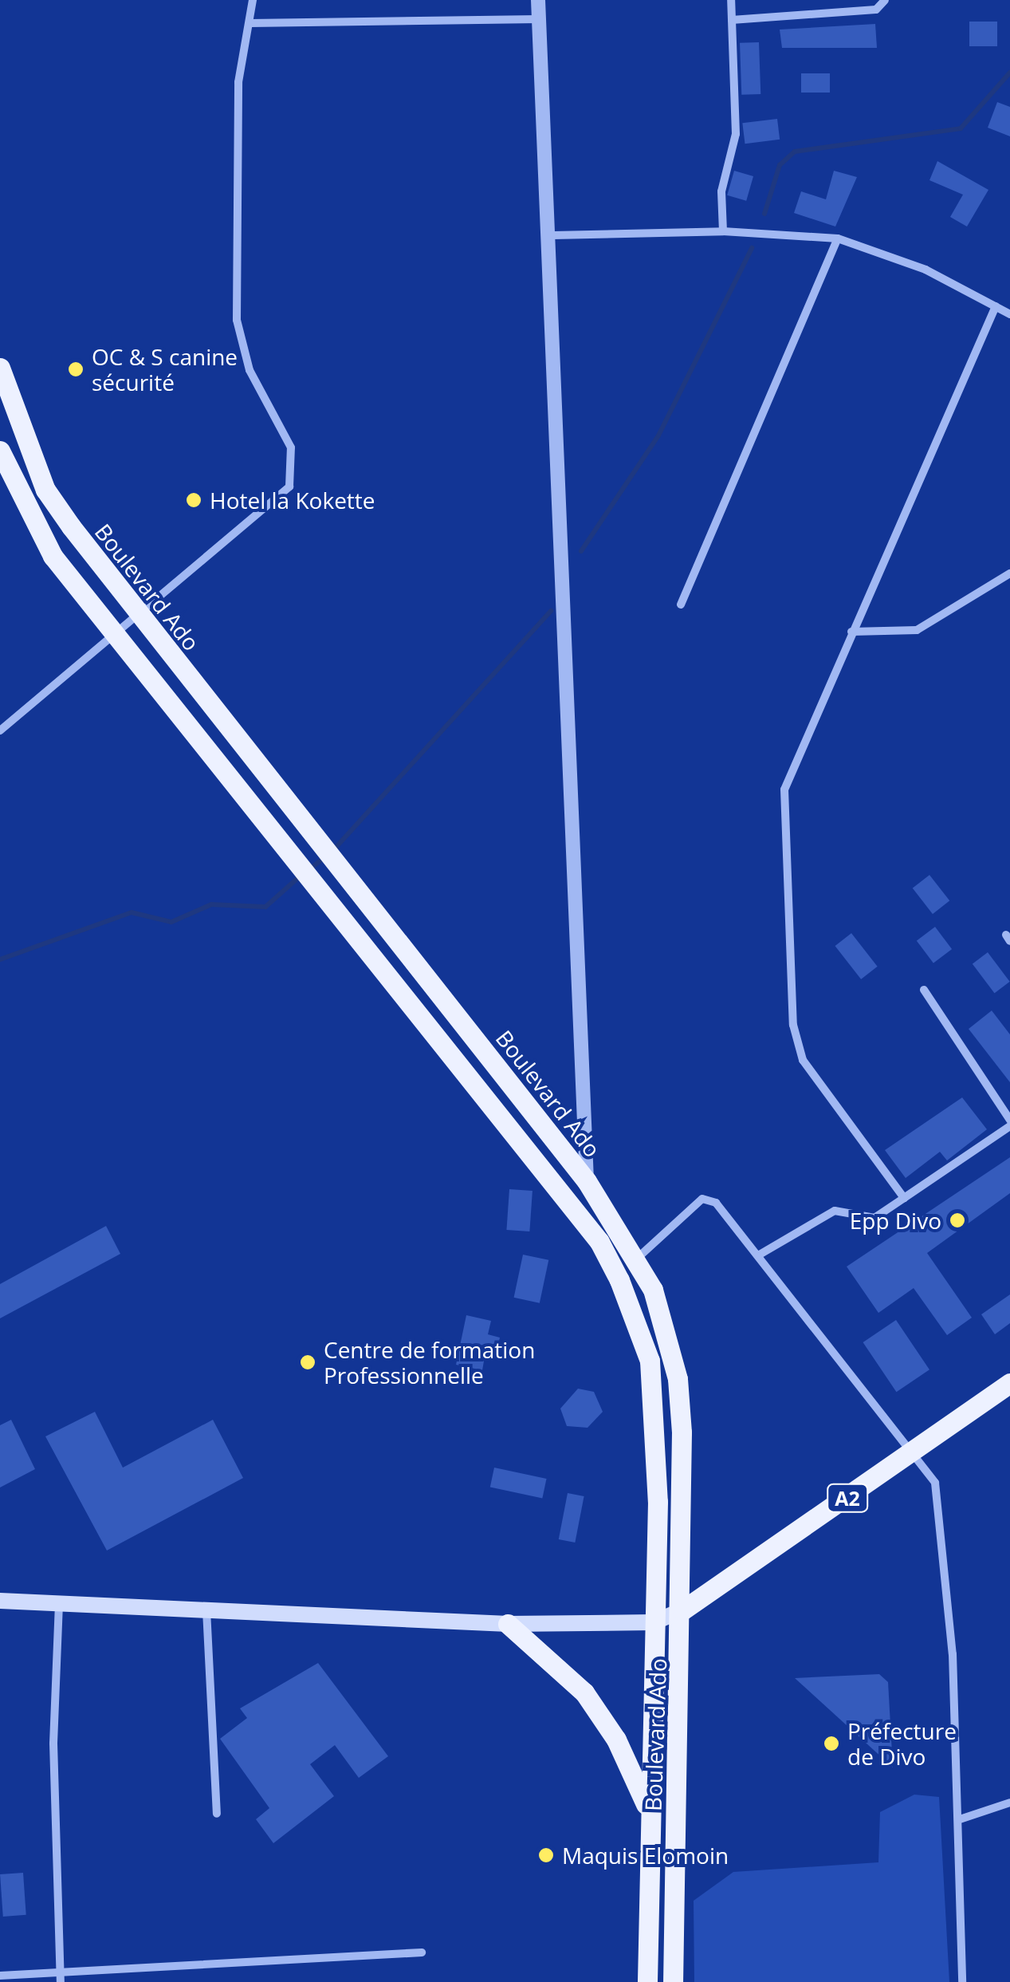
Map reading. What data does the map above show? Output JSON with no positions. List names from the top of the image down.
{
  "streets": {
    "main road": ["Boulevard Ado", "A2"]
  },
  "crossings": [
    ["Boulevard Ado", "A2"]
  ],
  "places": [
    "OC & S canine sécurité",
    "Hotel la Kokette",
    "Epp Divo",
    "Centre de formation Professionnelle",
    "Préfecture de Divo",
    "Maquis Elomoin"
  ]
}
